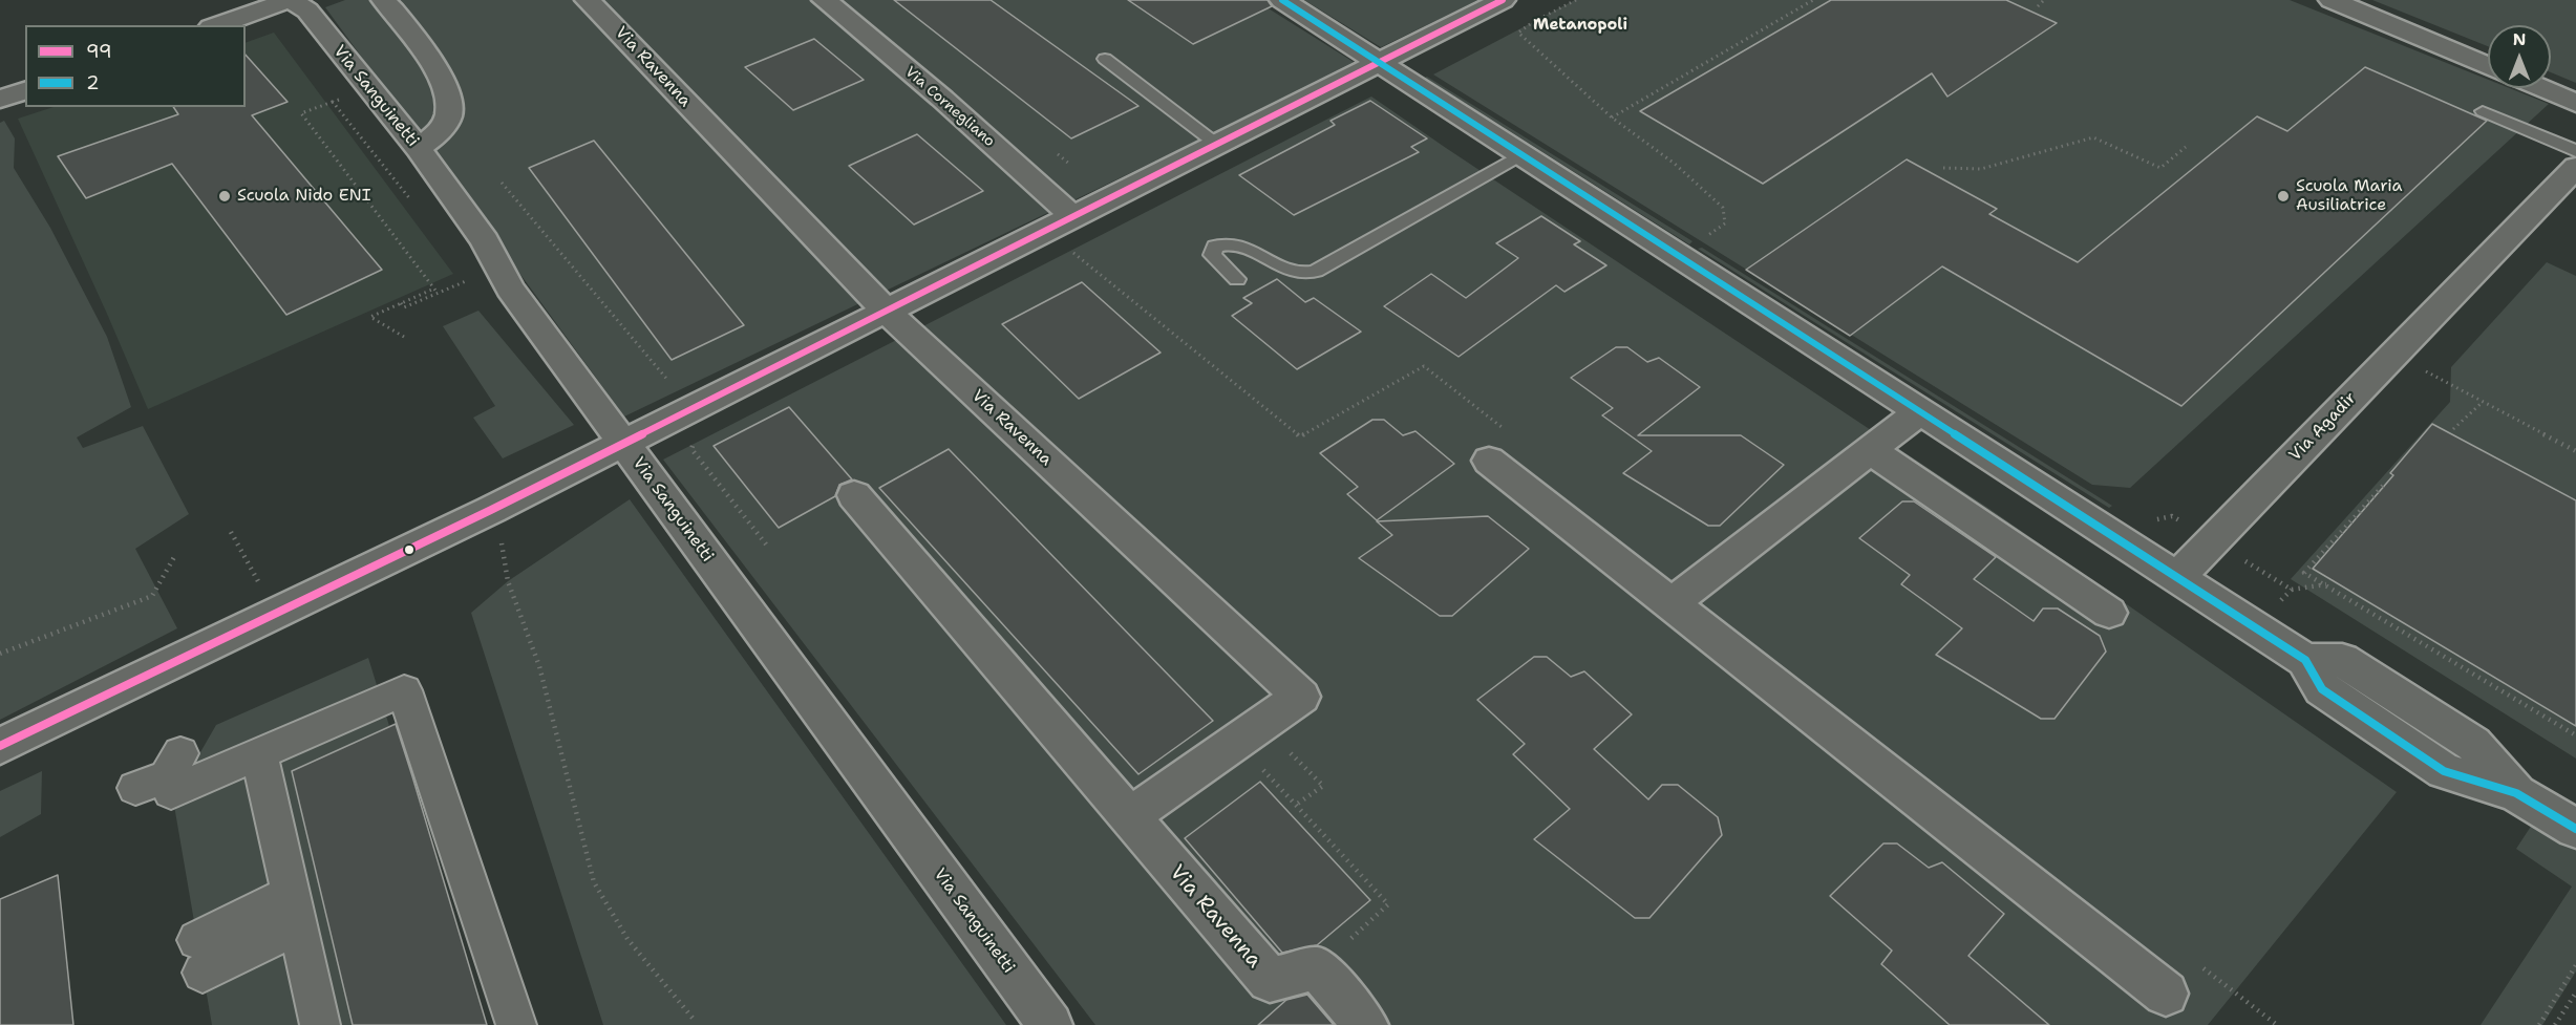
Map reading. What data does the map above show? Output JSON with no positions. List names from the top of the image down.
{
  "streets": {
    "street": [
      "Via Ravenna",
      "Via Sanguinetti",
      "Via Cornegliano",
      "Via Agadir"
    ]
  },
  "districts": ["Metanopoli"],
  "places": ["Scuola Nido ENI", "Scuola Maria Ausiliatrice"],
  "lines": ["transit line 99", "transit line 2"],
  "legend": ["99", "2"],
  "north": "top"
}
